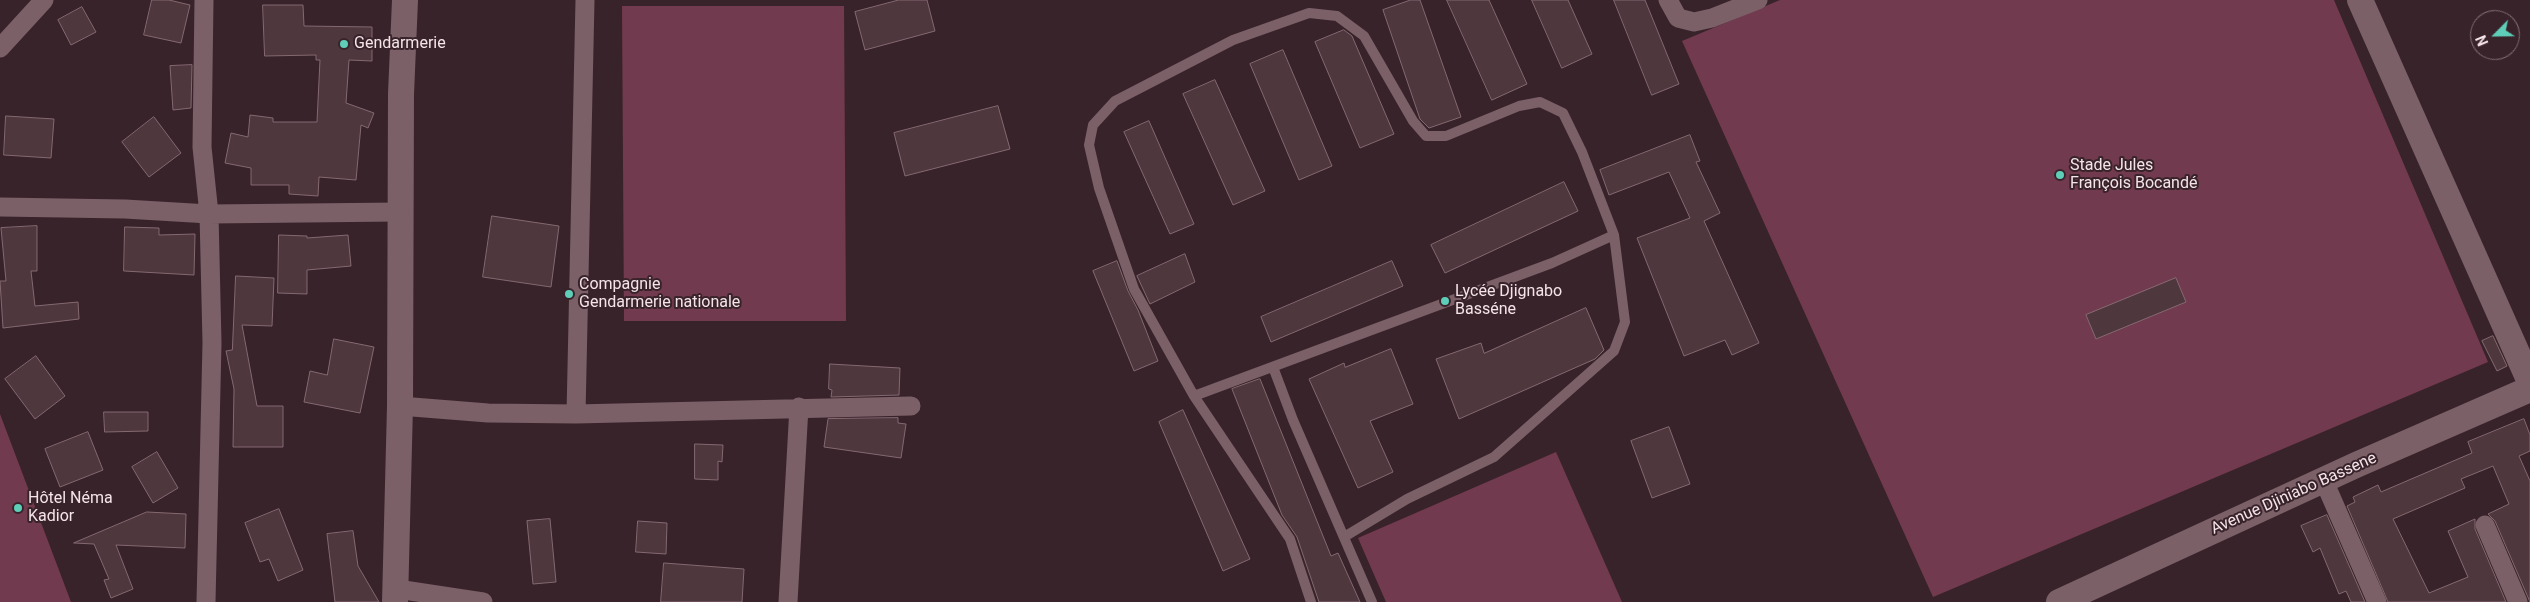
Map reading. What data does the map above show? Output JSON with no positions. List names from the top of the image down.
{
  "streets": {
    "main road": ["Avenue Djiniabo Bassene"]
  },
  "places": [
    "Gendarmerie",
    "Stade Jules François Bocandé",
    "Compagnie Gendarmerie nationale",
    "Lycée Djignabo Basséne",
    "Hôtel Néma Kadior"
  ],
  "north": "bottom left"
}
